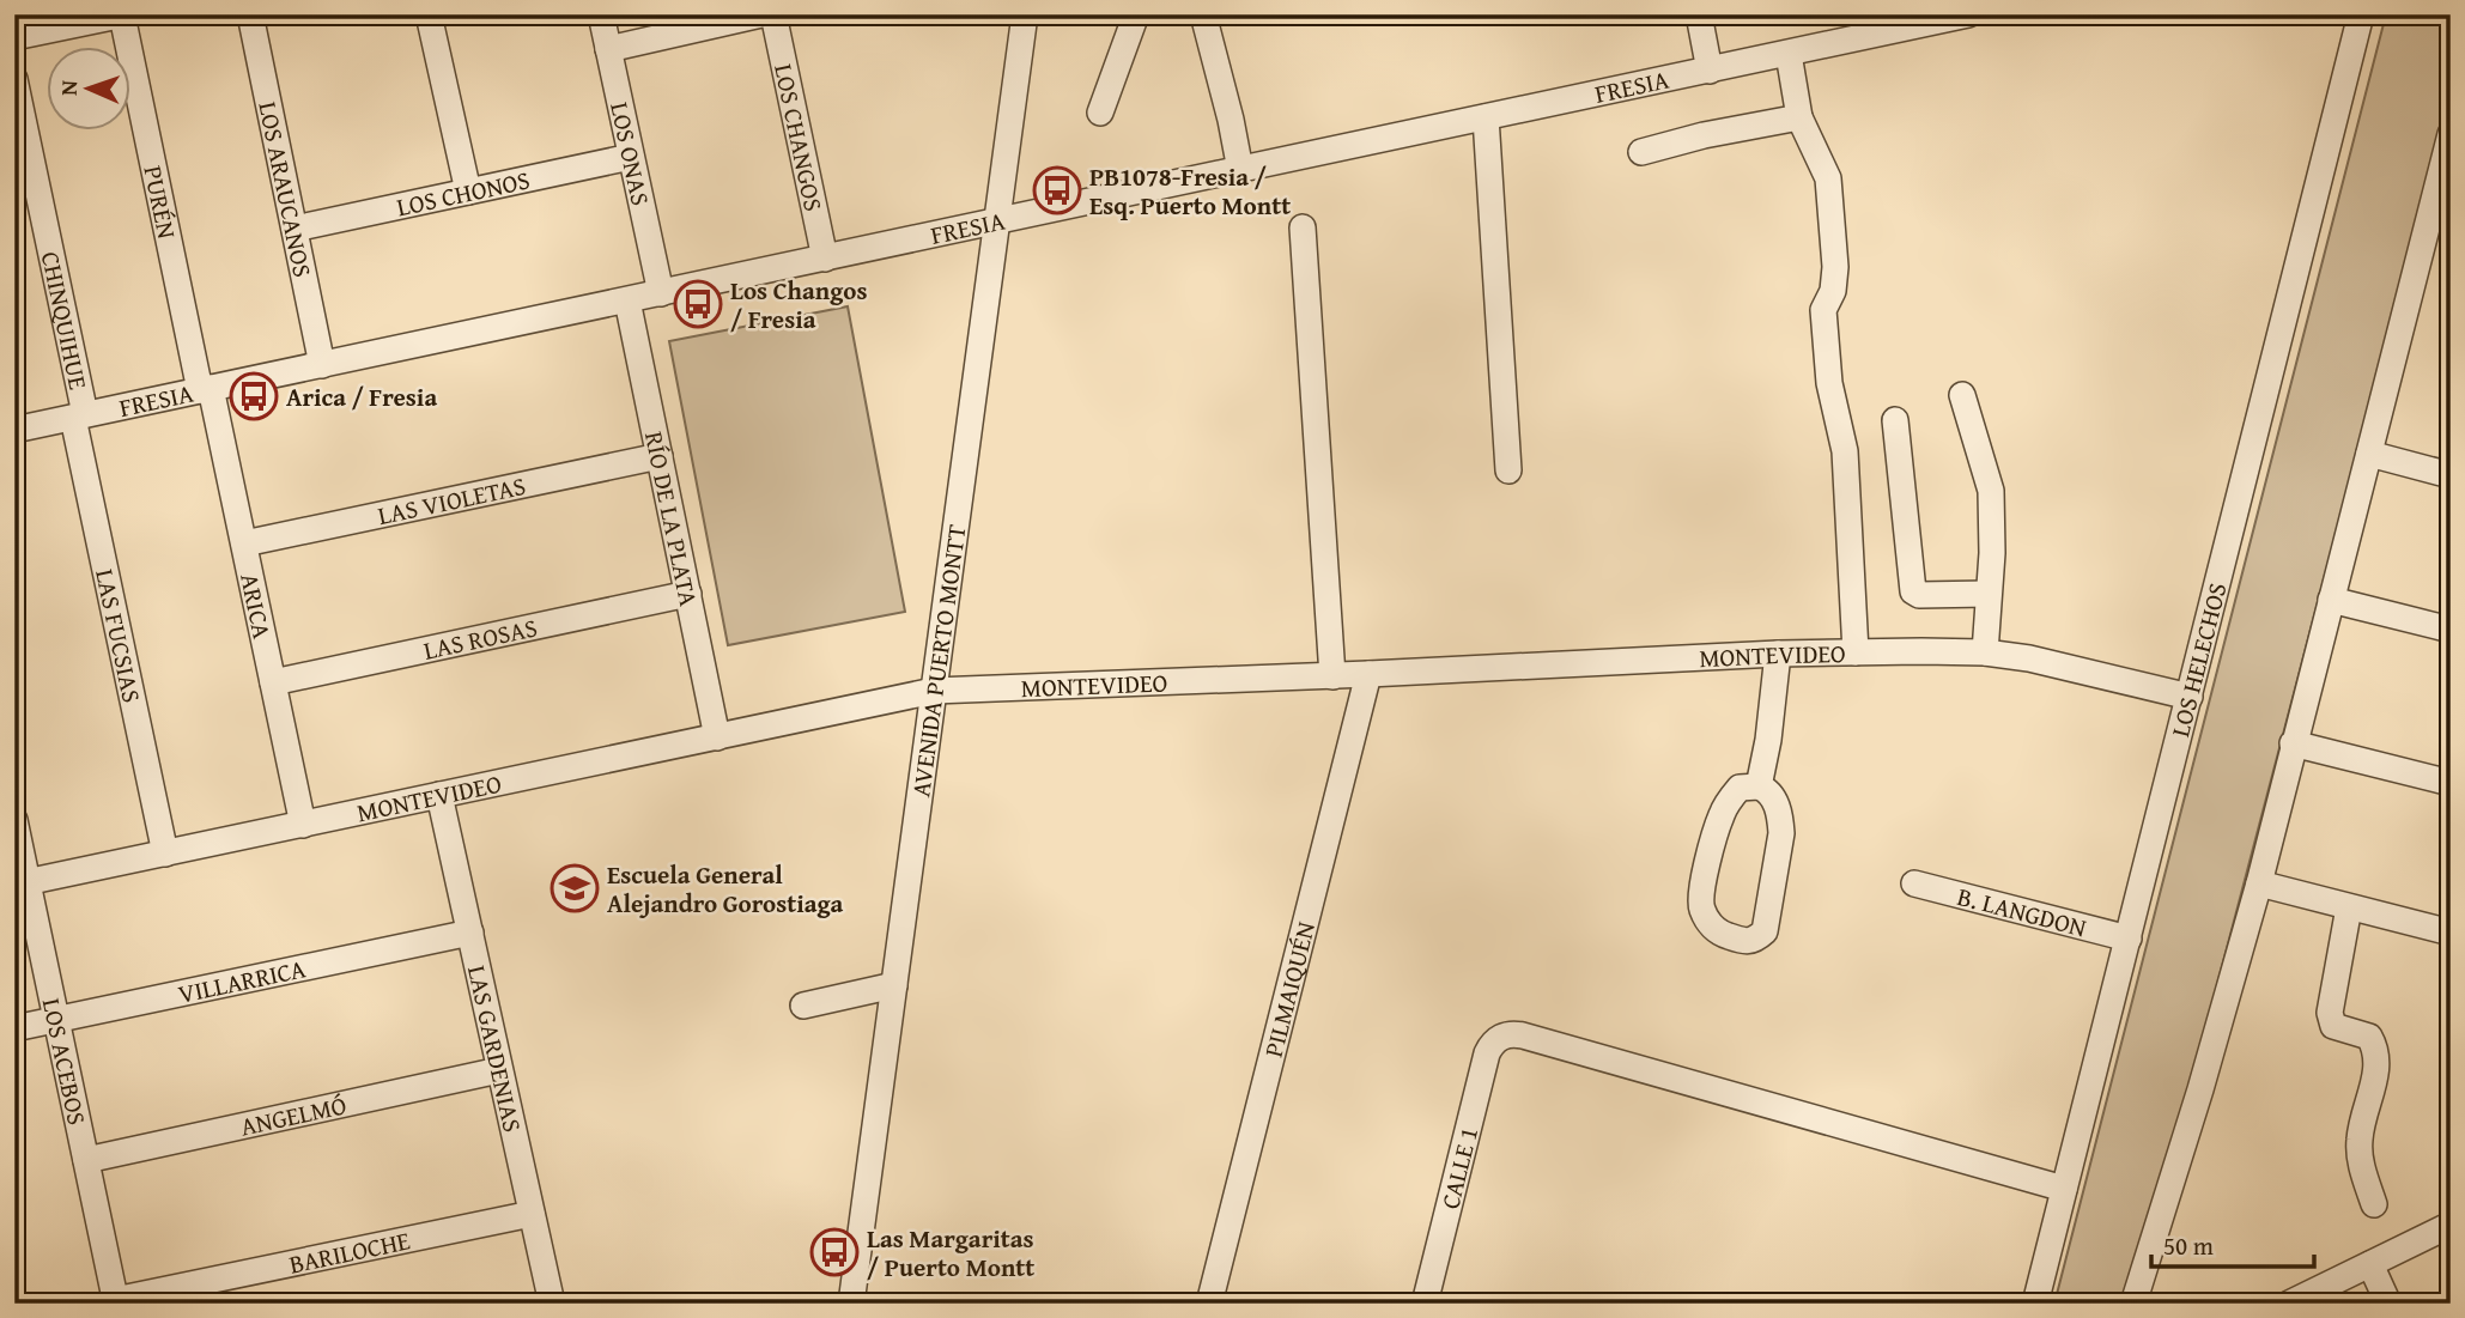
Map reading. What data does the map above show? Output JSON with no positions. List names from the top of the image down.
{
  "streets": {
    "street": [
      "FRESIA",
      "LOS CHANGOS",
      "LOS ONAS",
      "LOS ARAUCANOS",
      "LOS CHONOS",
      "PURÉN",
      "CHINQUIHUE",
      "LAS VIOLETAS",
      "RÍO DE LA PLATA",
      "ARICA",
      "LAS FUCSIAS",
      "LAS ROSAS",
      "MONTEVIDEO",
      "AVENIDA PUERTO MONTT",
      "LOS HELECHOS",
      "B. LANGDON",
      "VILLARRICA",
      "PILMAIQUÉN",
      "LAS GARDENIAS",
      "LOS ACEBOS",
      "ANGELMÓ",
      "CALLE 1",
      "BARILOCHE"
    ]
  },
  "crossings": [
    ["FRESIA", "LOS CHANGOS"],
    ["FRESIA", "LOS ONAS"],
    ["FRESIA", "LOS ARAUCANOS"],
    ["FRESIA", "PURÉN"],
    ["FRESIA", "CHINQUIHUE"],
    ["FRESIA", "RÍO DE LA PLATA"],
    ["FRESIA", "ARICA"],
    ["FRESIA", "LAS FUCSIAS"],
    ["FRESIA", "AVENIDA PUERTO MONTT"],
    ["LOS ONAS", "LOS CHONOS"],
    ["LOS ARAUCANOS", "LOS CHONOS"],
    ["PURÉN", "ARICA"],
    ["CHINQUIHUE", "LAS FUCSIAS"],
    ["LAS VIOLETAS", "RÍO DE LA PLATA"],
    ["LAS VIOLETAS", "ARICA"],
    ["RÍO DE LA PLATA", "LAS ROSAS"],
    ["RÍO DE LA PLATA", "MONTEVIDEO"],
    ["ARICA", "LAS ROSAS"],
    ["ARICA", "MONTEVIDEO"],
    ["LAS FUCSIAS", "MONTEVIDEO"],
    ["MONTEVIDEO", "AVENIDA PUERTO MONTT"],
    ["MONTEVIDEO", "LOS HELECHOS"],
    ["MONTEVIDEO", "PILMAIQUÉN"],
    ["MONTEVIDEO", "LAS GARDENIAS"],
    ["MONTEVIDEO", "LOS ACEBOS"],
    ["LOS HELECHOS", "B. LANGDON"],
    ["LOS HELECHOS", "CALLE 1"],
    ["VILLARRICA", "LAS GARDENIAS"],
    ["VILLARRICA", "LOS ACEBOS"],
    ["LAS GARDENIAS", "ANGELMÓ"],
    ["LAS GARDENIAS", "BARILOCHE"],
    ["LOS ACEBOS", "ANGELMÓ"],
    ["LOS ACEBOS", "BARILOCHE"]
  ],
  "places": {
    "bus stop": [
      "PB1078-Fresia / Esq. Puerto Montt",
      "Los Changos / Fresia",
      "Arica / Fresia",
      "Las Margaritas / Puerto Montt"
    ],
    "school or university": ["Escuela General Alejandro Gorostiaga"]
  },
  "scale_bar": "50 m",
  "north": "left"
}
